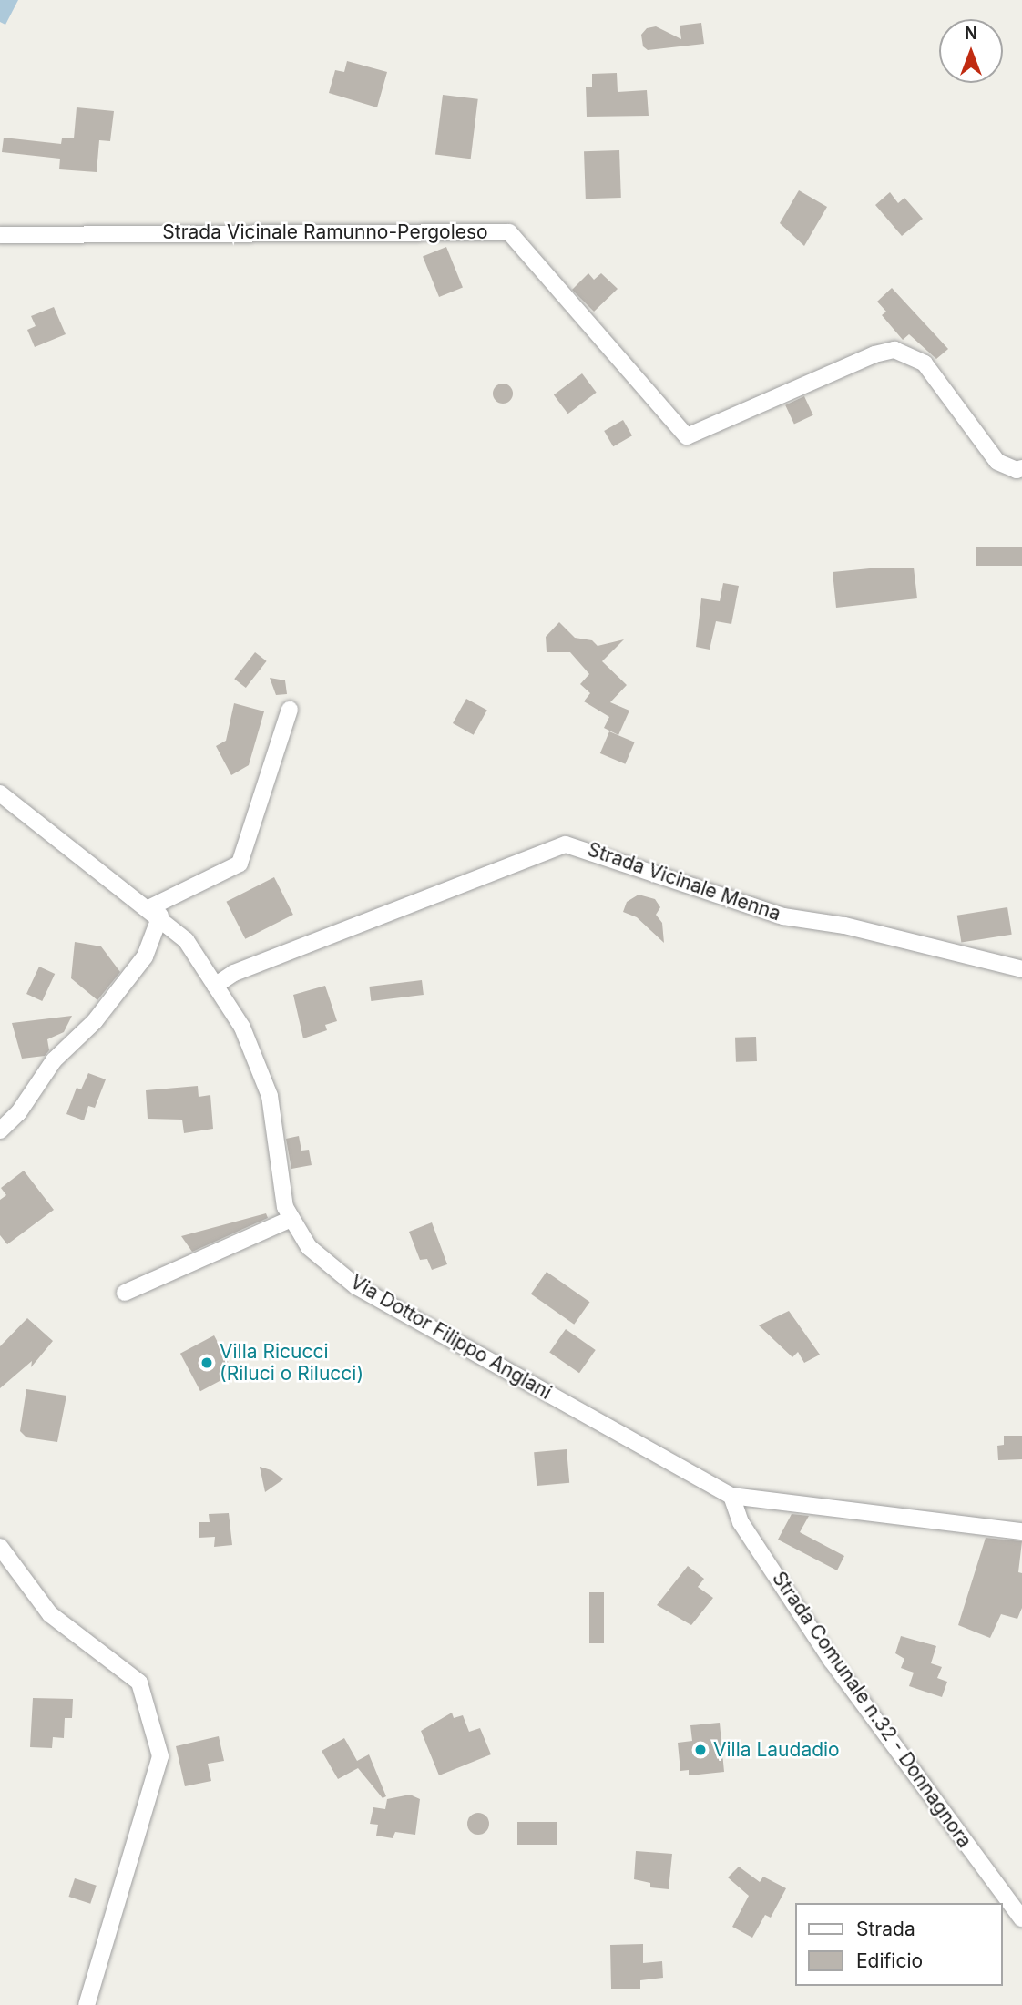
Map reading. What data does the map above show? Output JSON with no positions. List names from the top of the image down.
{
  "streets": {
    "street": [
      "Strada Vicinale Ramunno-Pergoleso",
      "Strada Vicinale Menna",
      "Via Dottor Filippo Anglani",
      "Strada Comunale n.32 - Donnagnora"
    ]
  },
  "crossings": [
    ["Strada Vicinale Menna", "Via Dottor Filippo Anglani"],
    ["Via Dottor Filippo Anglani", "Strada Comunale n.32 - Donnagnora"]
  ],
  "places": ["Villa Ricucci (Riluci o Rilucci)", "Villa Laudadio"],
  "legend": ["Strada", "Edificio"],
  "north": "top"
}
